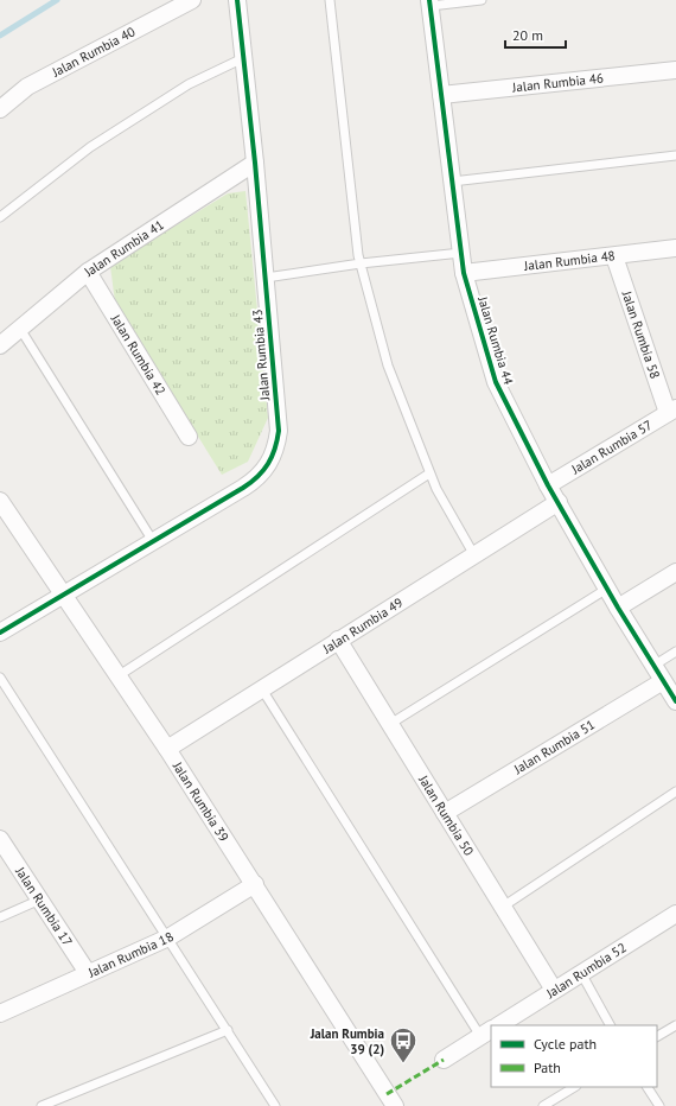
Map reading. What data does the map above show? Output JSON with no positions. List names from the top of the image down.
{
  "streets": {
    "street": [
      "Jalan Rumbia 40",
      "Jalan Rumbia 46",
      "Jalan Rumbia 41",
      "Jalan Rumbia 48",
      "Jalan Rumbia 58",
      "Jalan Rumbia 44",
      "Jalan Rumbia 42",
      "Jalan Rumbia 43",
      "Jalan Rumbia 57",
      "Jalan Rumbia 49",
      "Jalan Rumbia 51",
      "Jalan Rumbia 39",
      "Jalan Rumbia 50",
      "Jalan Rumbia 17",
      "Jalan Rumbia 18",
      "Jalan Rumbia 52"
    ]
  },
  "crossings": [
    ["Jalan Rumbia 46", "Jalan Rumbia 44"],
    ["Jalan Rumbia 41", "Jalan Rumbia 42"],
    ["Jalan Rumbia 41", "Jalan Rumbia 43"],
    ["Jalan Rumbia 48", "Jalan Rumbia 58"],
    ["Jalan Rumbia 48", "Jalan Rumbia 44"],
    ["Jalan Rumbia 58", "Jalan Rumbia 57"],
    ["Jalan Rumbia 44", "Jalan Rumbia 57"],
    ["Jalan Rumbia 44", "Jalan Rumbia 49"],
    ["Jalan Rumbia 44", "Jalan Rumbia 51"],
    ["Jalan Rumbia 43", "Jalan Rumbia 39"],
    ["Jalan Rumbia 49", "Jalan Rumbia 39"],
    ["Jalan Rumbia 49", "Jalan Rumbia 50"],
    ["Jalan Rumbia 51", "Jalan Rumbia 50"],
    ["Jalan Rumbia 39", "Jalan Rumbia 18"],
    ["Jalan Rumbia 50", "Jalan Rumbia 52"],
    ["Jalan Rumbia 17", "Jalan Rumbia 18"]
  ],
  "places": {
    "bus stop": ["Jalan Rumbia 39 (2)"]
  },
  "legend": ["Cycle path", "Path"],
  "scale_bar": "20 m"
}
